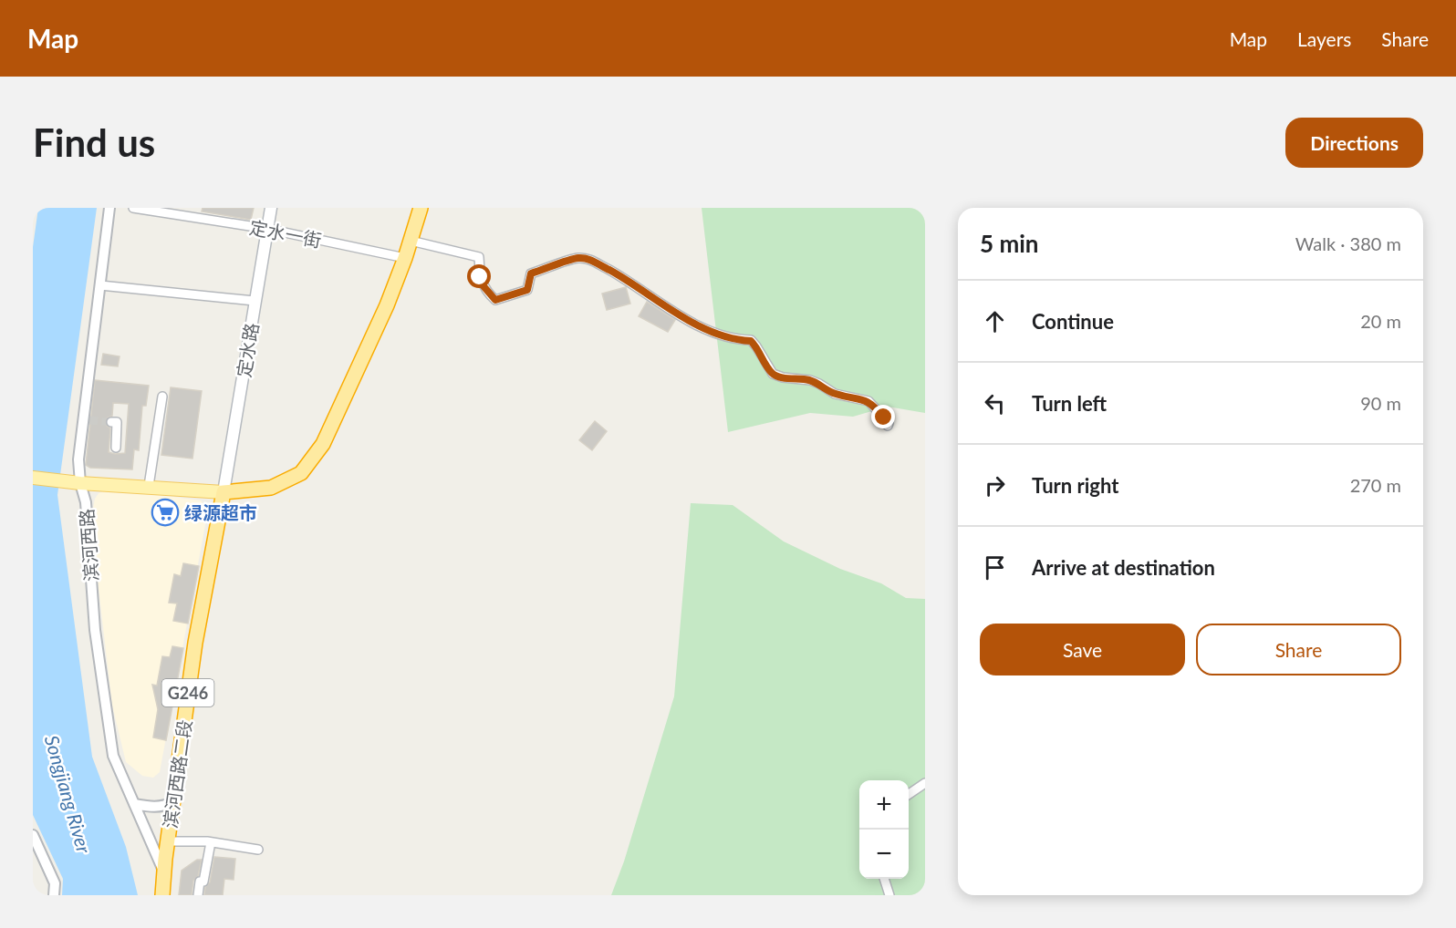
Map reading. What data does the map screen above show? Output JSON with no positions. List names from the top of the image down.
{
  "streets": {
    "highway": ["G246", "滨河西路二段"],
    "main road": ["定水路"],
    "street": ["定水一街", "滨河西路"]
  },
  "crossings": [
    ["定水一街", "定水路"],
    ["定水路", "滨河西路二段"],
    ["滨河西路", "滨河西路二段"]
  ],
  "water": ["Songjiang River"],
  "places": {
    "supermarket": ["绿源超市"]
  },
  "page": {
    "header": "Map",
    "nav": ["Map", "Layers", "Share"],
    "buttons": [
      "Directions",
      ["Save", "Share"]
    ],
    "title": "Find us",
    "heading": ["5 min", "Walk · 380 m"],
    "list": [
      ["Continue", "20 m"],
      ["Turn left", "90 m"],
      ["Turn right", "270 m"],
      "Arrive at destination"
    ],
    "map_buttons": ["+", "−"]
  }
}
